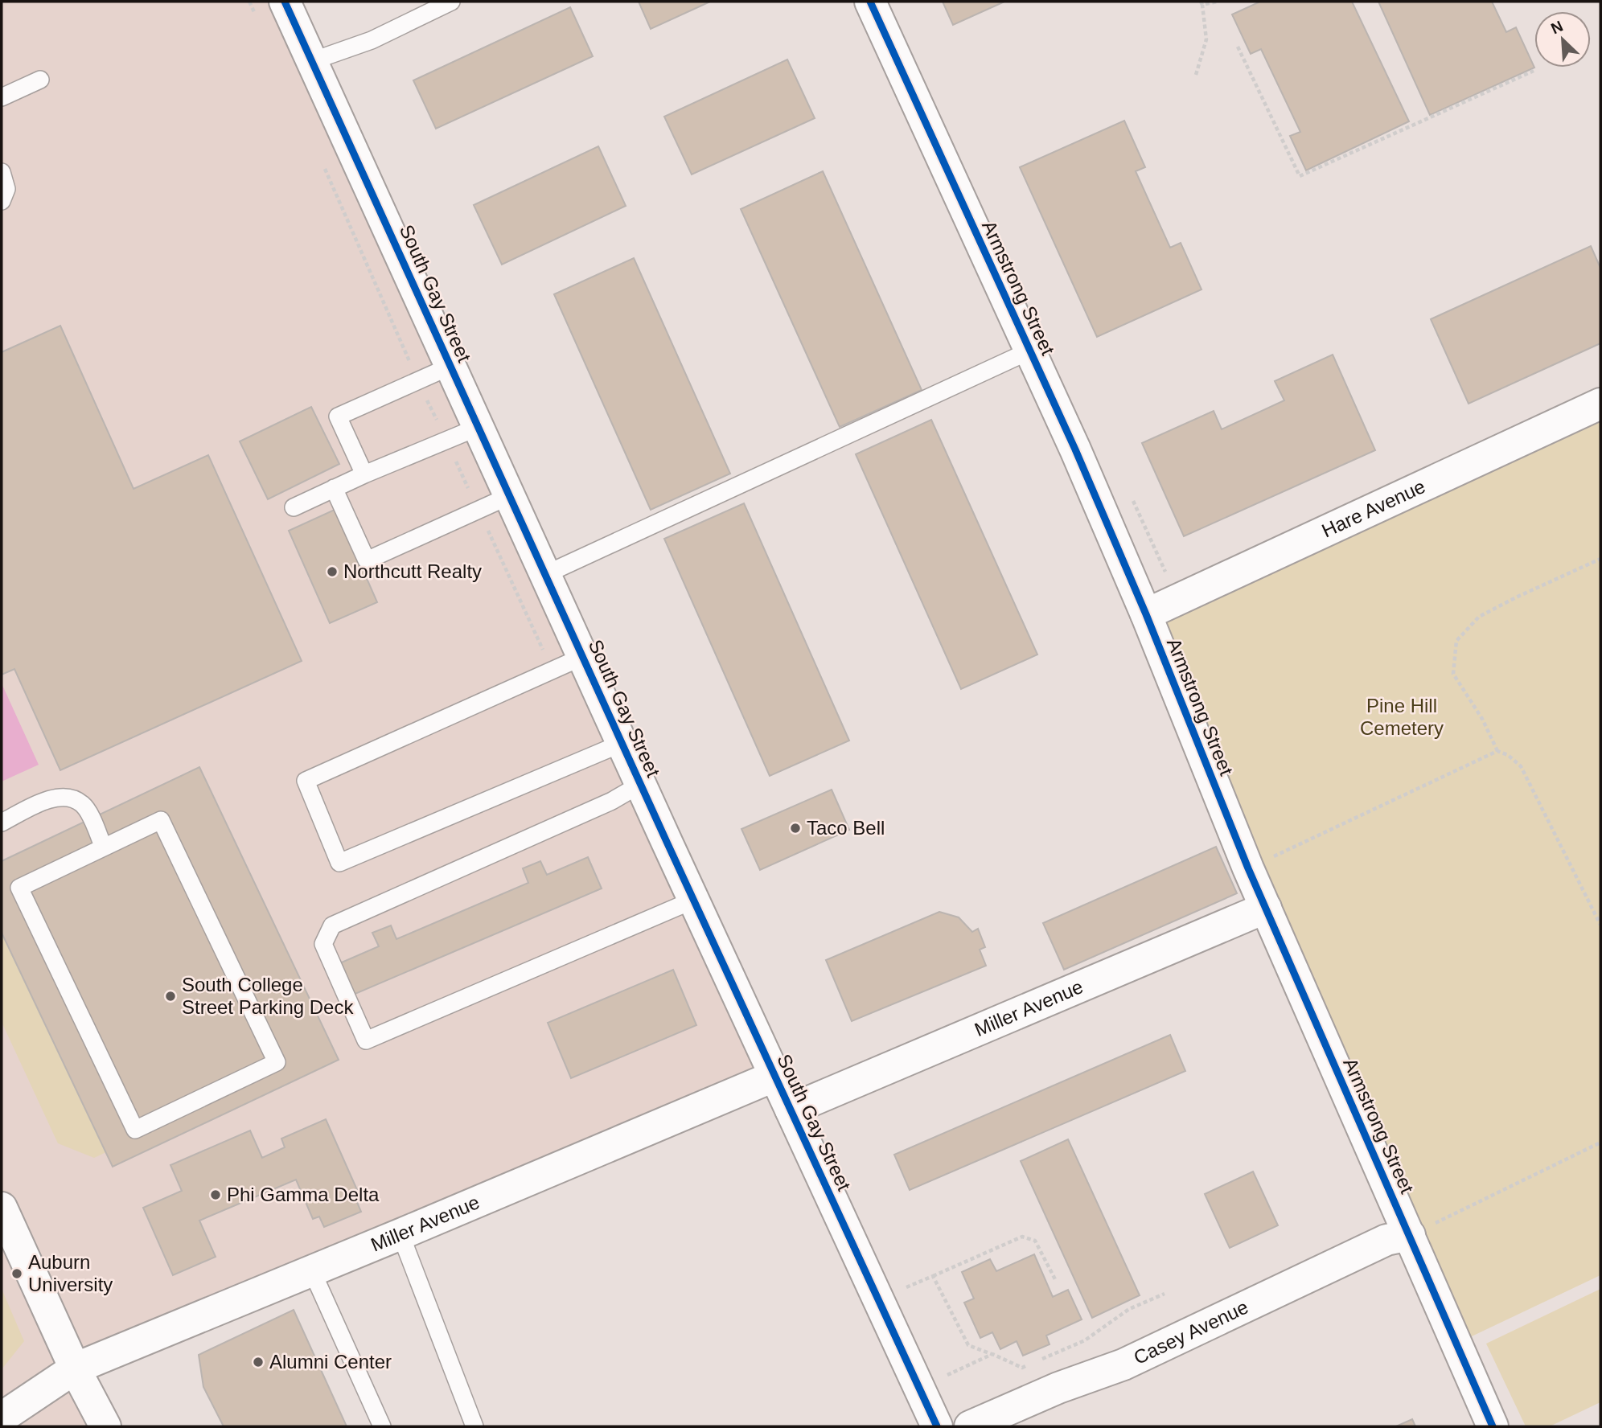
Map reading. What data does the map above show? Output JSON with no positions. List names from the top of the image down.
{
  "streets": {
    "street": [
      "Armstrong Street",
      "South Gay Street",
      "Hare Avenue",
      "Miller Avenue",
      "Casey Avenue"
    ]
  },
  "crossings": [
    ["Armstrong Street", "Hare Avenue"],
    ["Armstrong Street", "Miller Avenue"],
    ["Armstrong Street", "Casey Avenue"],
    ["South Gay Street", "Miller Avenue"]
  ],
  "parks": ["Pine Hill Cemetery"],
  "places": [
    "Northcutt Realty",
    "Taco Bell",
    "South College Street Parking Deck",
    "Phi Gamma Delta",
    "Auburn University",
    "Alumni Center"
  ],
  "north": "top left"
}
